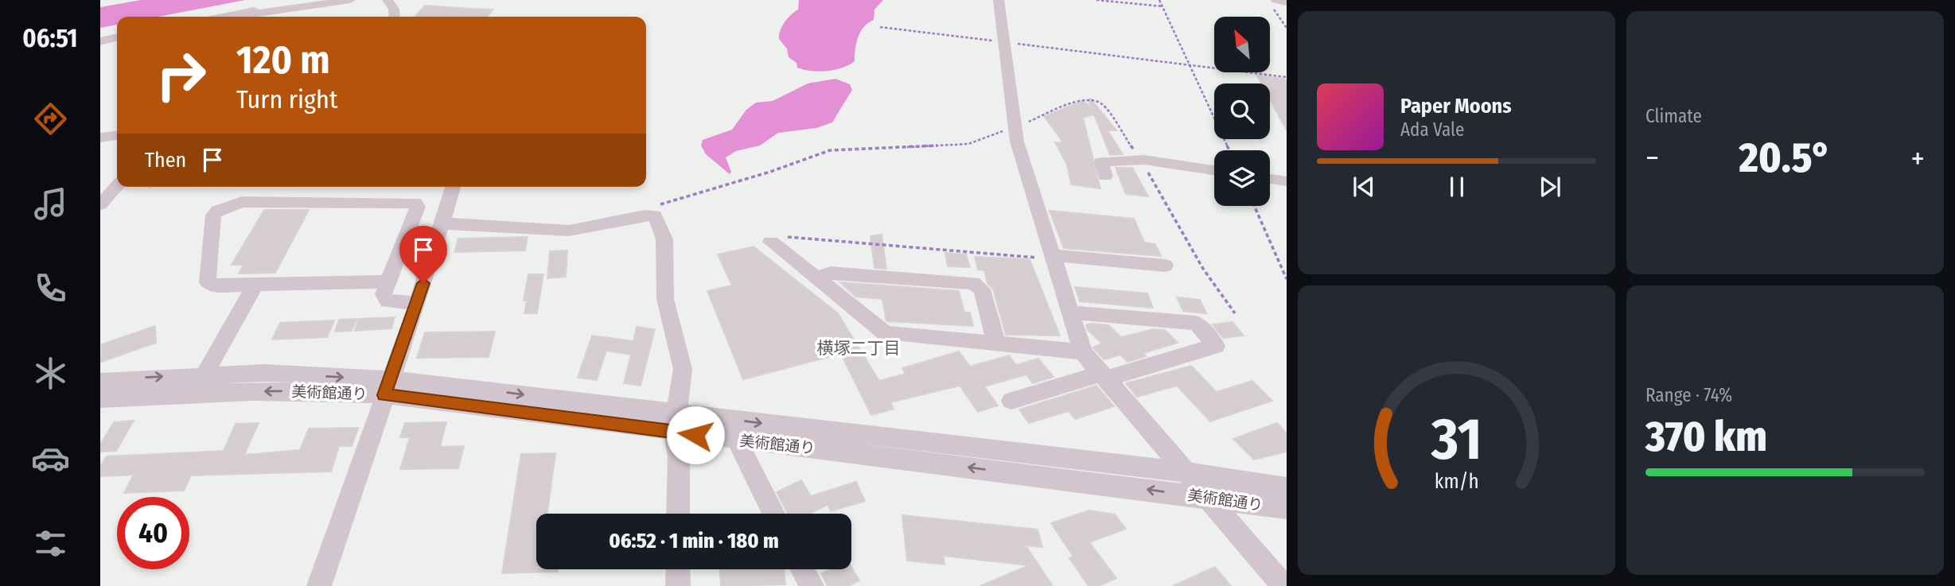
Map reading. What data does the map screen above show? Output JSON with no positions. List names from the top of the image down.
{
  "streets": {
    "street": ["美術館通り"]
  },
  "districts": ["横塚二丁目"],
  "north": "top left",
  "page": {
    "tabs": "06:51",
    "tile": [
      "Climate",
      ["Range · 74%", "370 km"]
    ],
    "turn": ["120 m", "Turn right"],
    "song": ["Paper Moons", "Ada Vale"],
    "then": "Then",
    "heat": ["−", "20.5°", "+"],
    "limit": "40",
    "trip": "06:52 · 1 min · 180 m",
    "gauge": ["31", "km/h"]
  }
}
